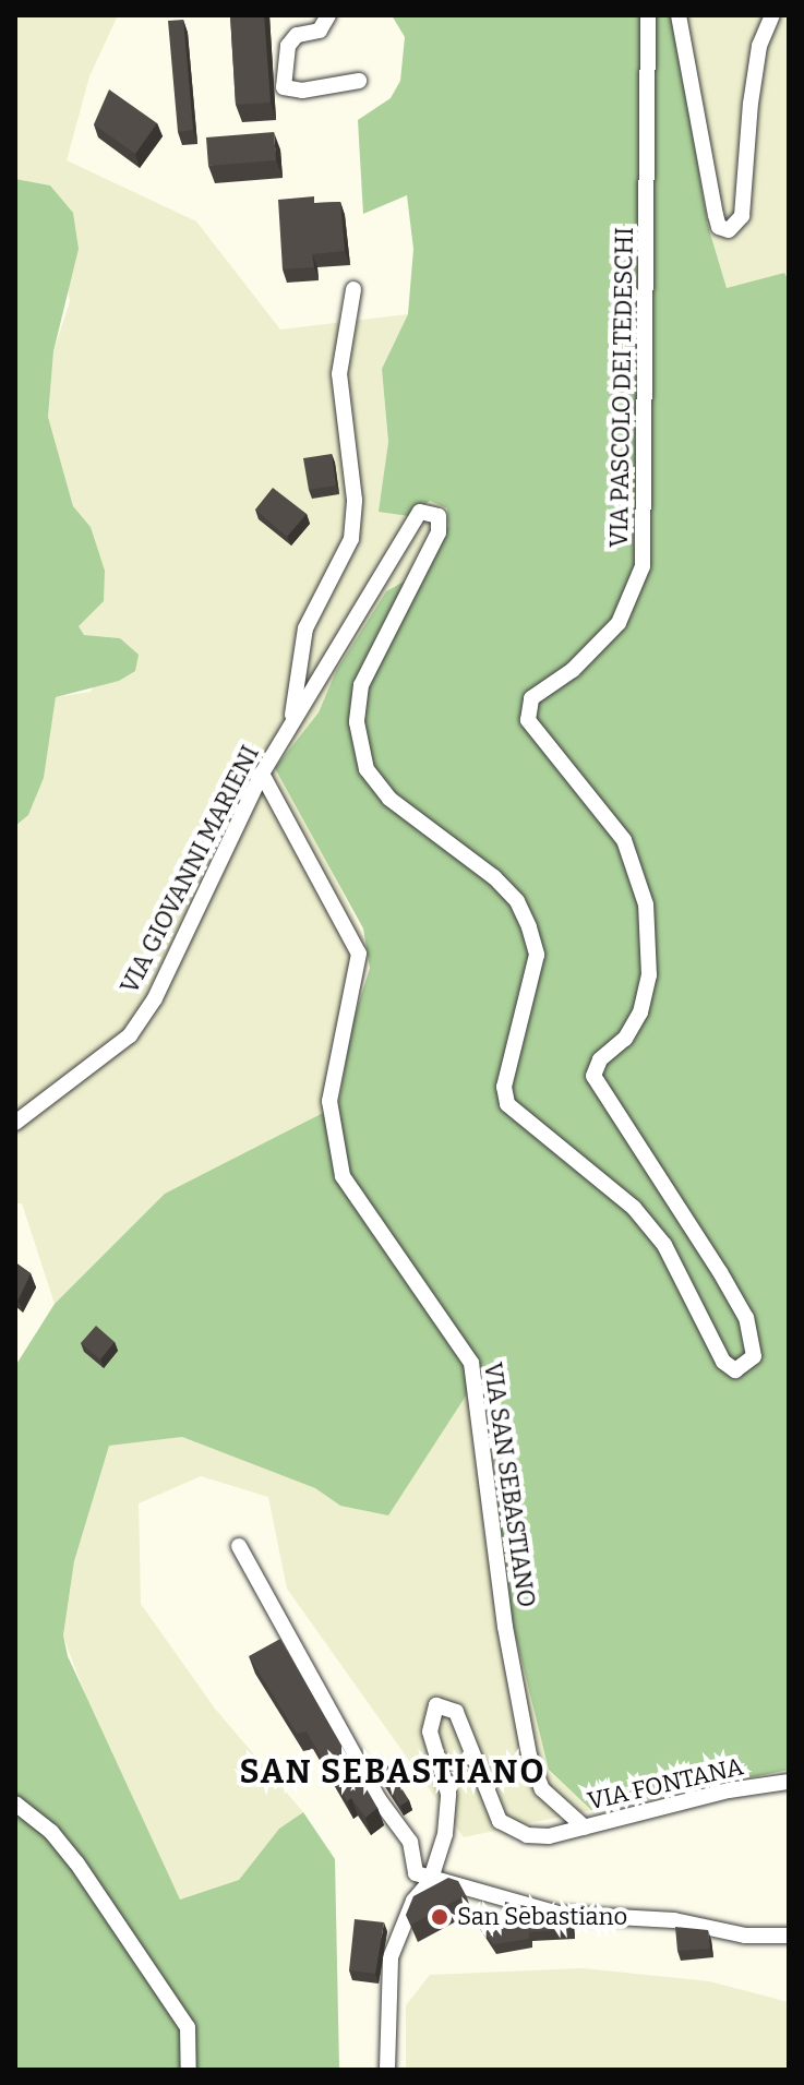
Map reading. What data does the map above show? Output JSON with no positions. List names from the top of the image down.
{
  "streets": {
    "street": [
      "VIA PASCOLO DEI TEDESCHI",
      "VIA GIOVANNI MARIENI",
      "VIA SAN SEBASTIANO",
      "VIA FONTANA"
    ]
  },
  "crossings": [
    ["VIA PASCOLO DEI TEDESCHI", "VIA GIOVANNI MARIENI"],
    ["VIA GIOVANNI MARIENI", "VIA SAN SEBASTIANO"],
    ["VIA SAN SEBASTIANO", "VIA FONTANA"]
  ],
  "districts": ["SAN SEBASTIANO"],
  "places": ["San Sebastiano"]
}
